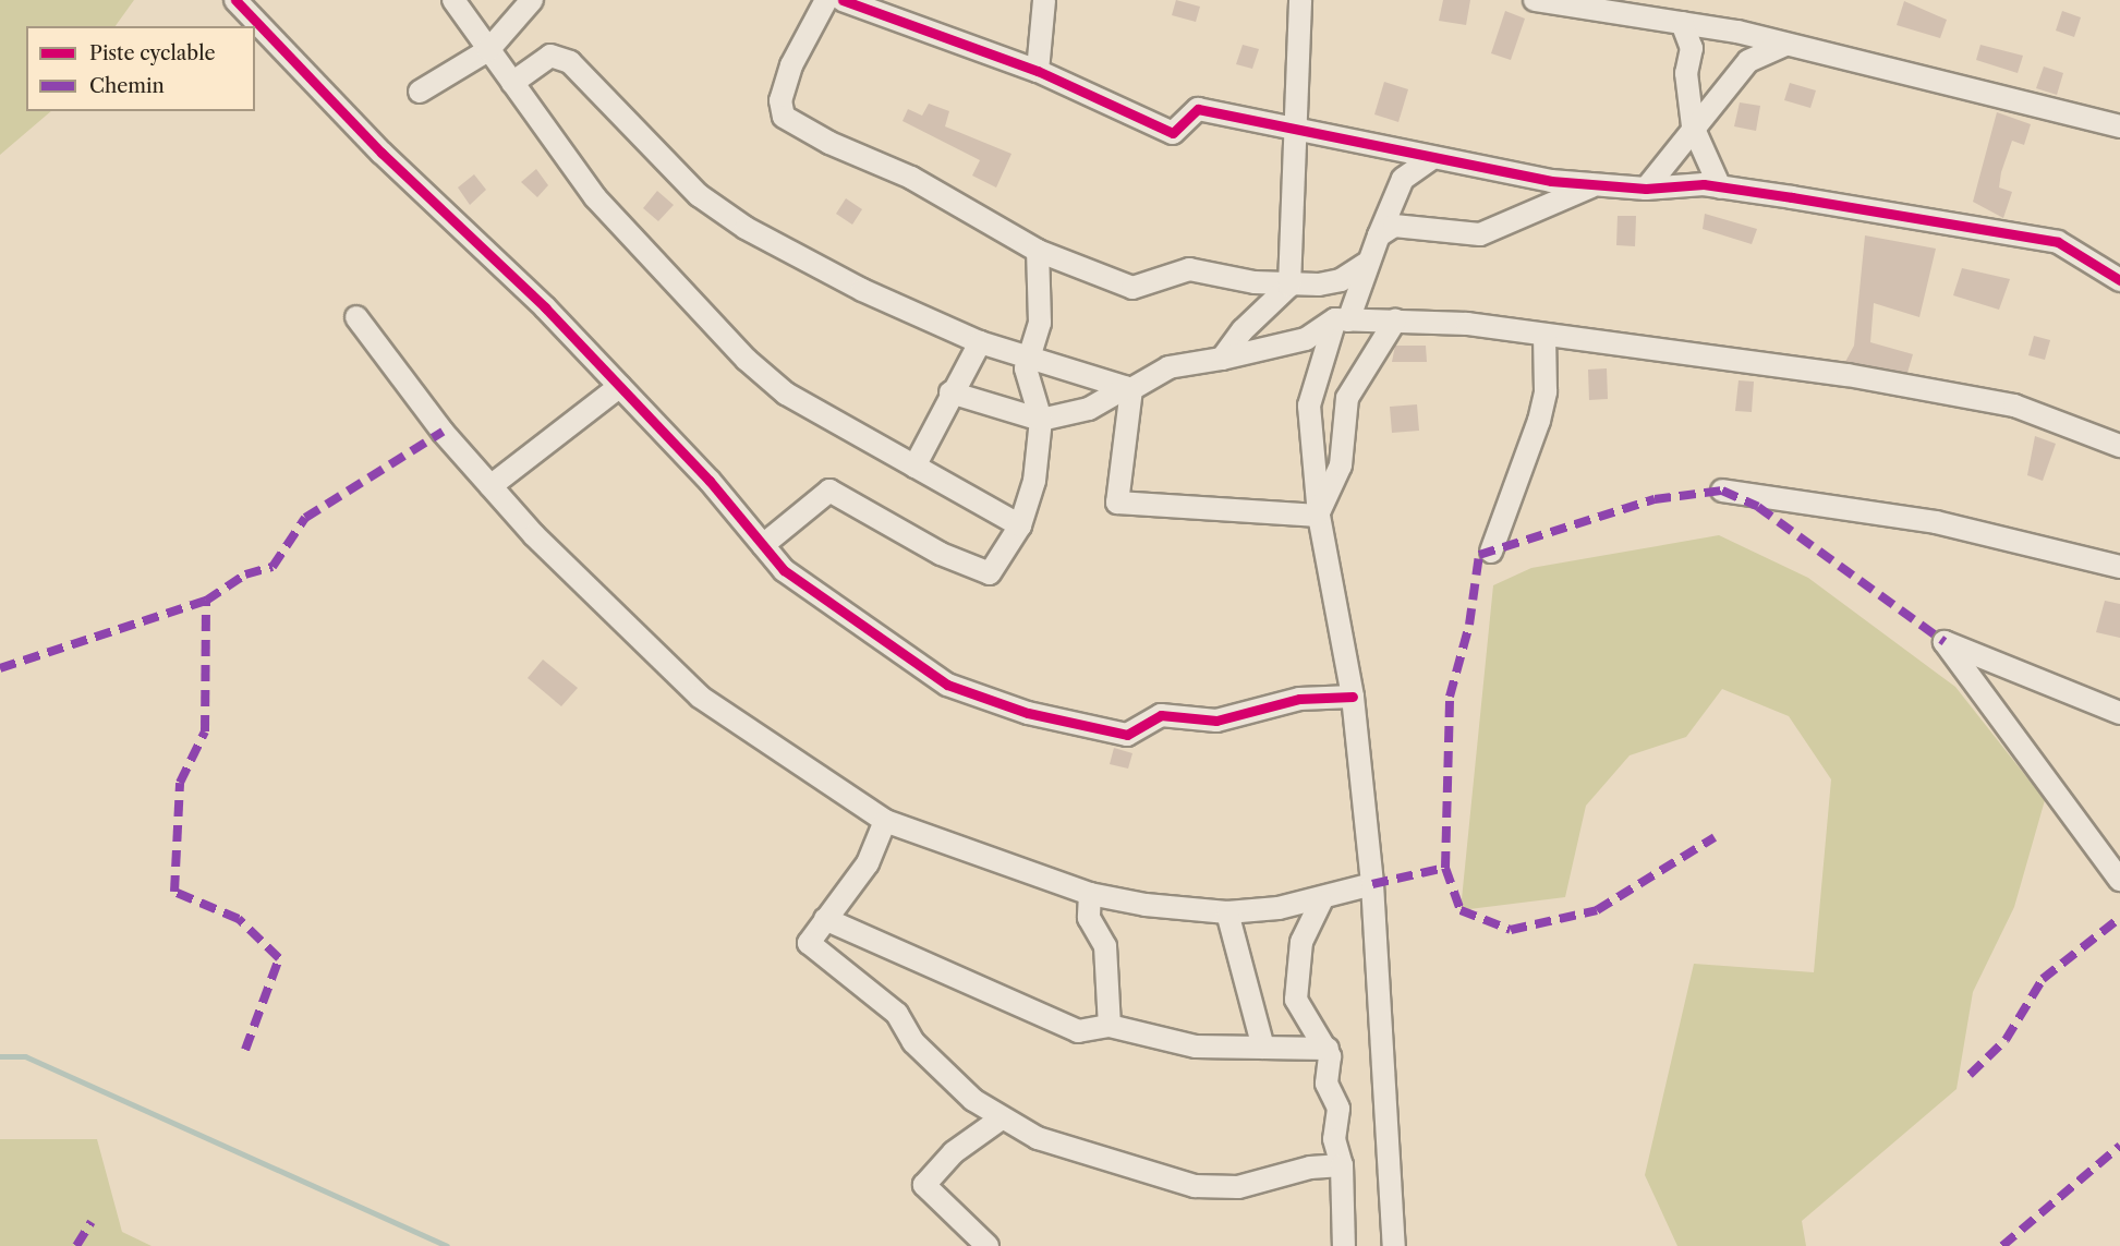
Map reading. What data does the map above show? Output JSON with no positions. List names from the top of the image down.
{
  "legend": ["Piste cyclable", "Chemin"]
}
